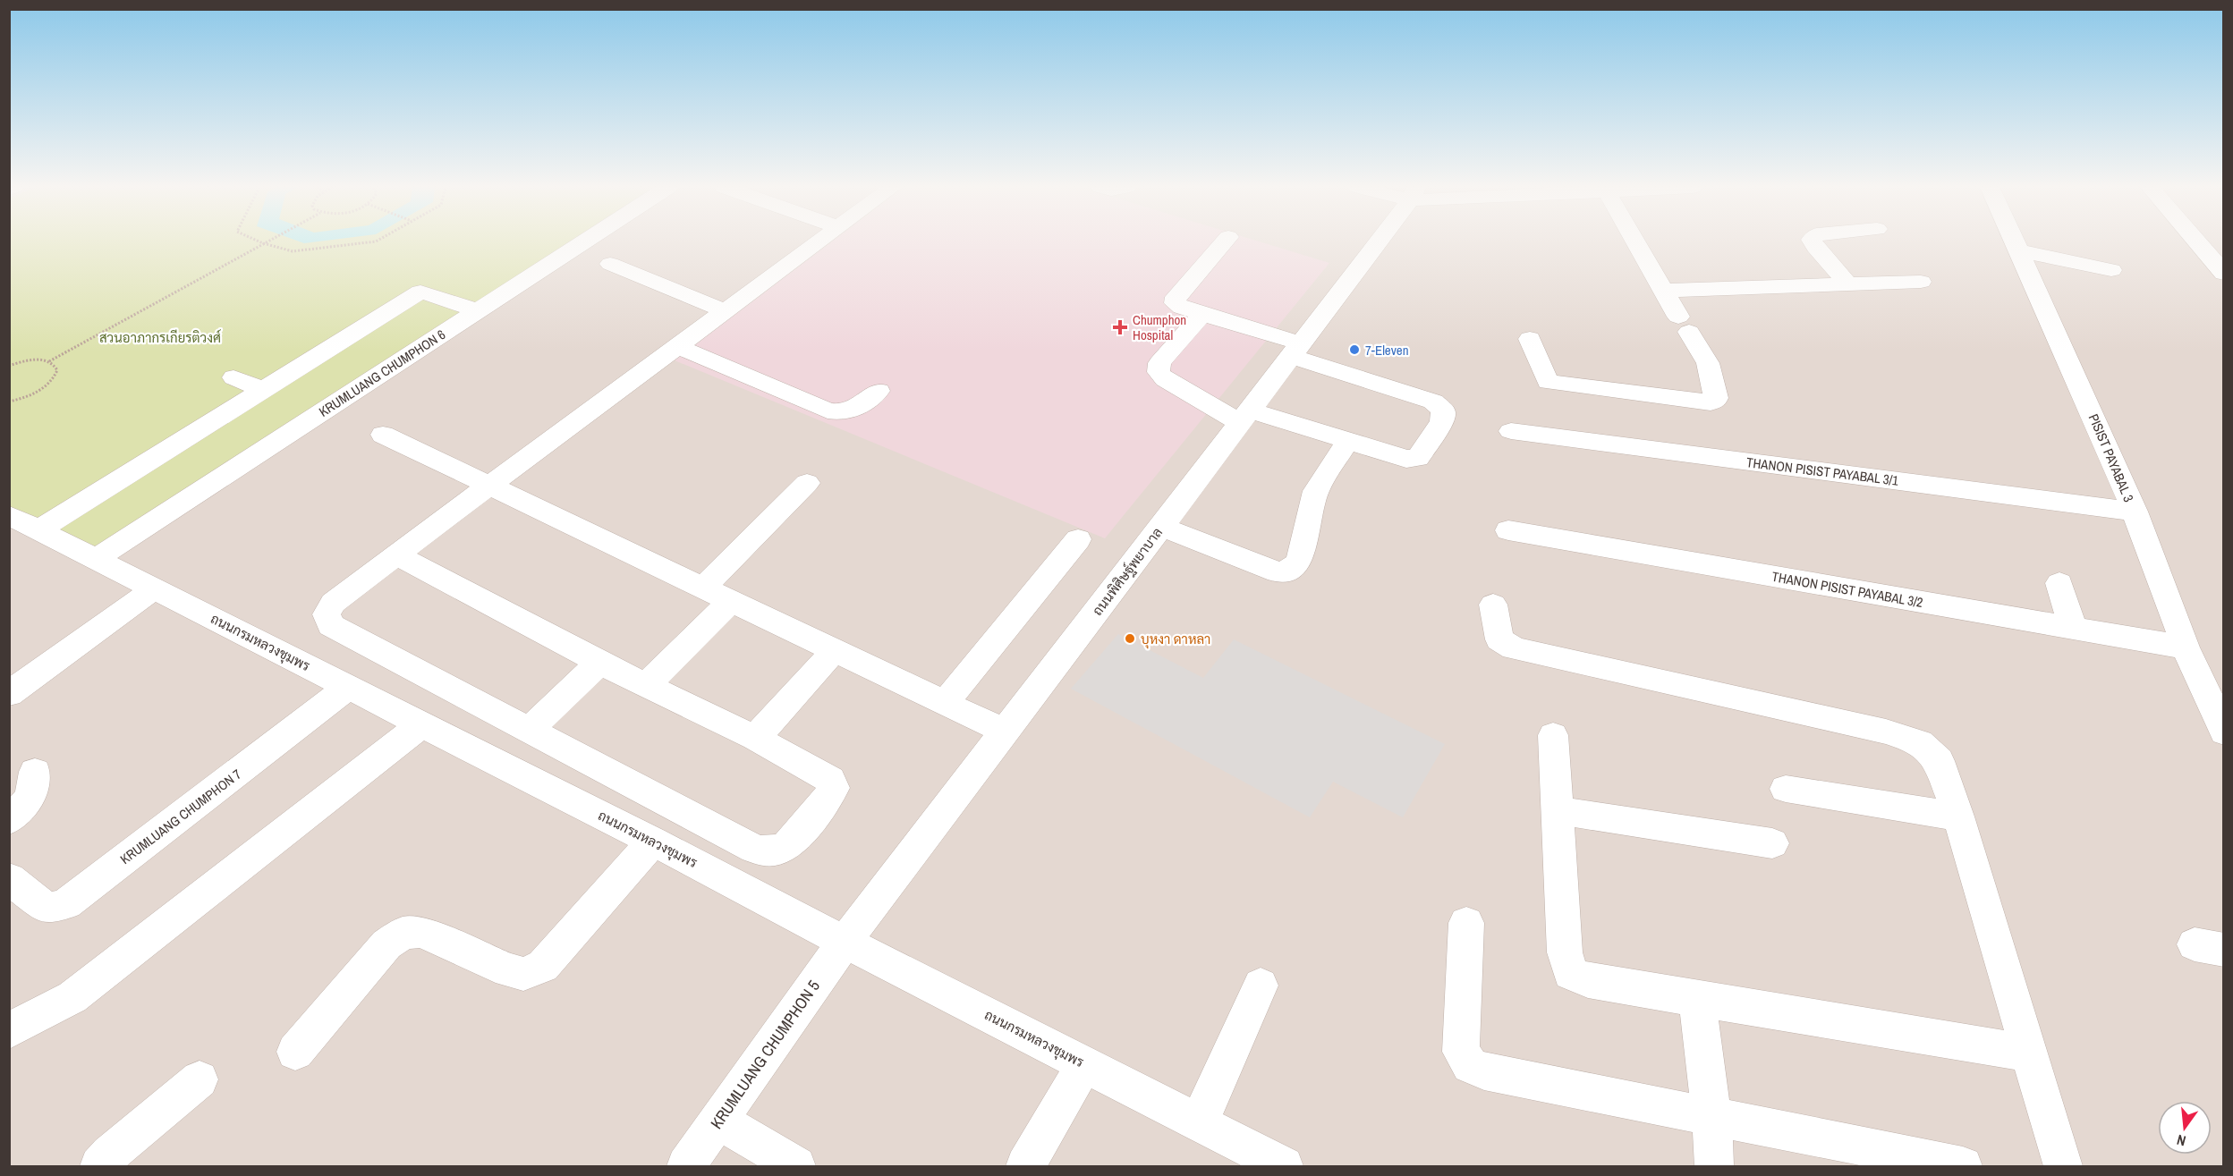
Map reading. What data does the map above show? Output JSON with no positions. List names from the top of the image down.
{
  "streets": {
    "street": [
      "KRUMLUANG CHUMPHON 6",
      "PISIST PAYABAL 3",
      "THANON PISIST PAYABAL 3/1",
      "ถนนพิศิษฐ์พยาบาล",
      "THANON PISIST PAYABAL 3/2",
      "ถนนกรมหลวงชุมพร",
      "KRUMLUANG CHUMPHON 7",
      "KRUMLUANG CHUMPHON 5"
    ]
  },
  "crossings": [
    ["KRUMLUANG CHUMPHON 6", "ถนนกรมหลวงชุมพร"],
    ["PISIST PAYABAL 3", "THANON PISIST PAYABAL 3/1"],
    ["PISIST PAYABAL 3", "THANON PISIST PAYABAL 3/2"],
    ["ถนนพิศิษฐ์พยาบาล", "ถนนกรมหลวงชุมพร"],
    ["ถนนพิศิษฐ์พยาบาล", "KRUMLUANG CHUMPHON 5"],
    ["ถนนกรมหลวงชุมพร", "KRUMLUANG CHUMPHON 7"],
    ["ถนนกรมหลวงชุมพร", "KRUMLUANG CHUMPHON 5"]
  ],
  "parks": ["สวนอาภากรเกียรติวงศ์"],
  "places": {
    "health": ["Chumphon Hospital"],
    "other": ["7-Eleven", "บุหงา ดาหลา"]
  },
  "north": "bottom"
}
